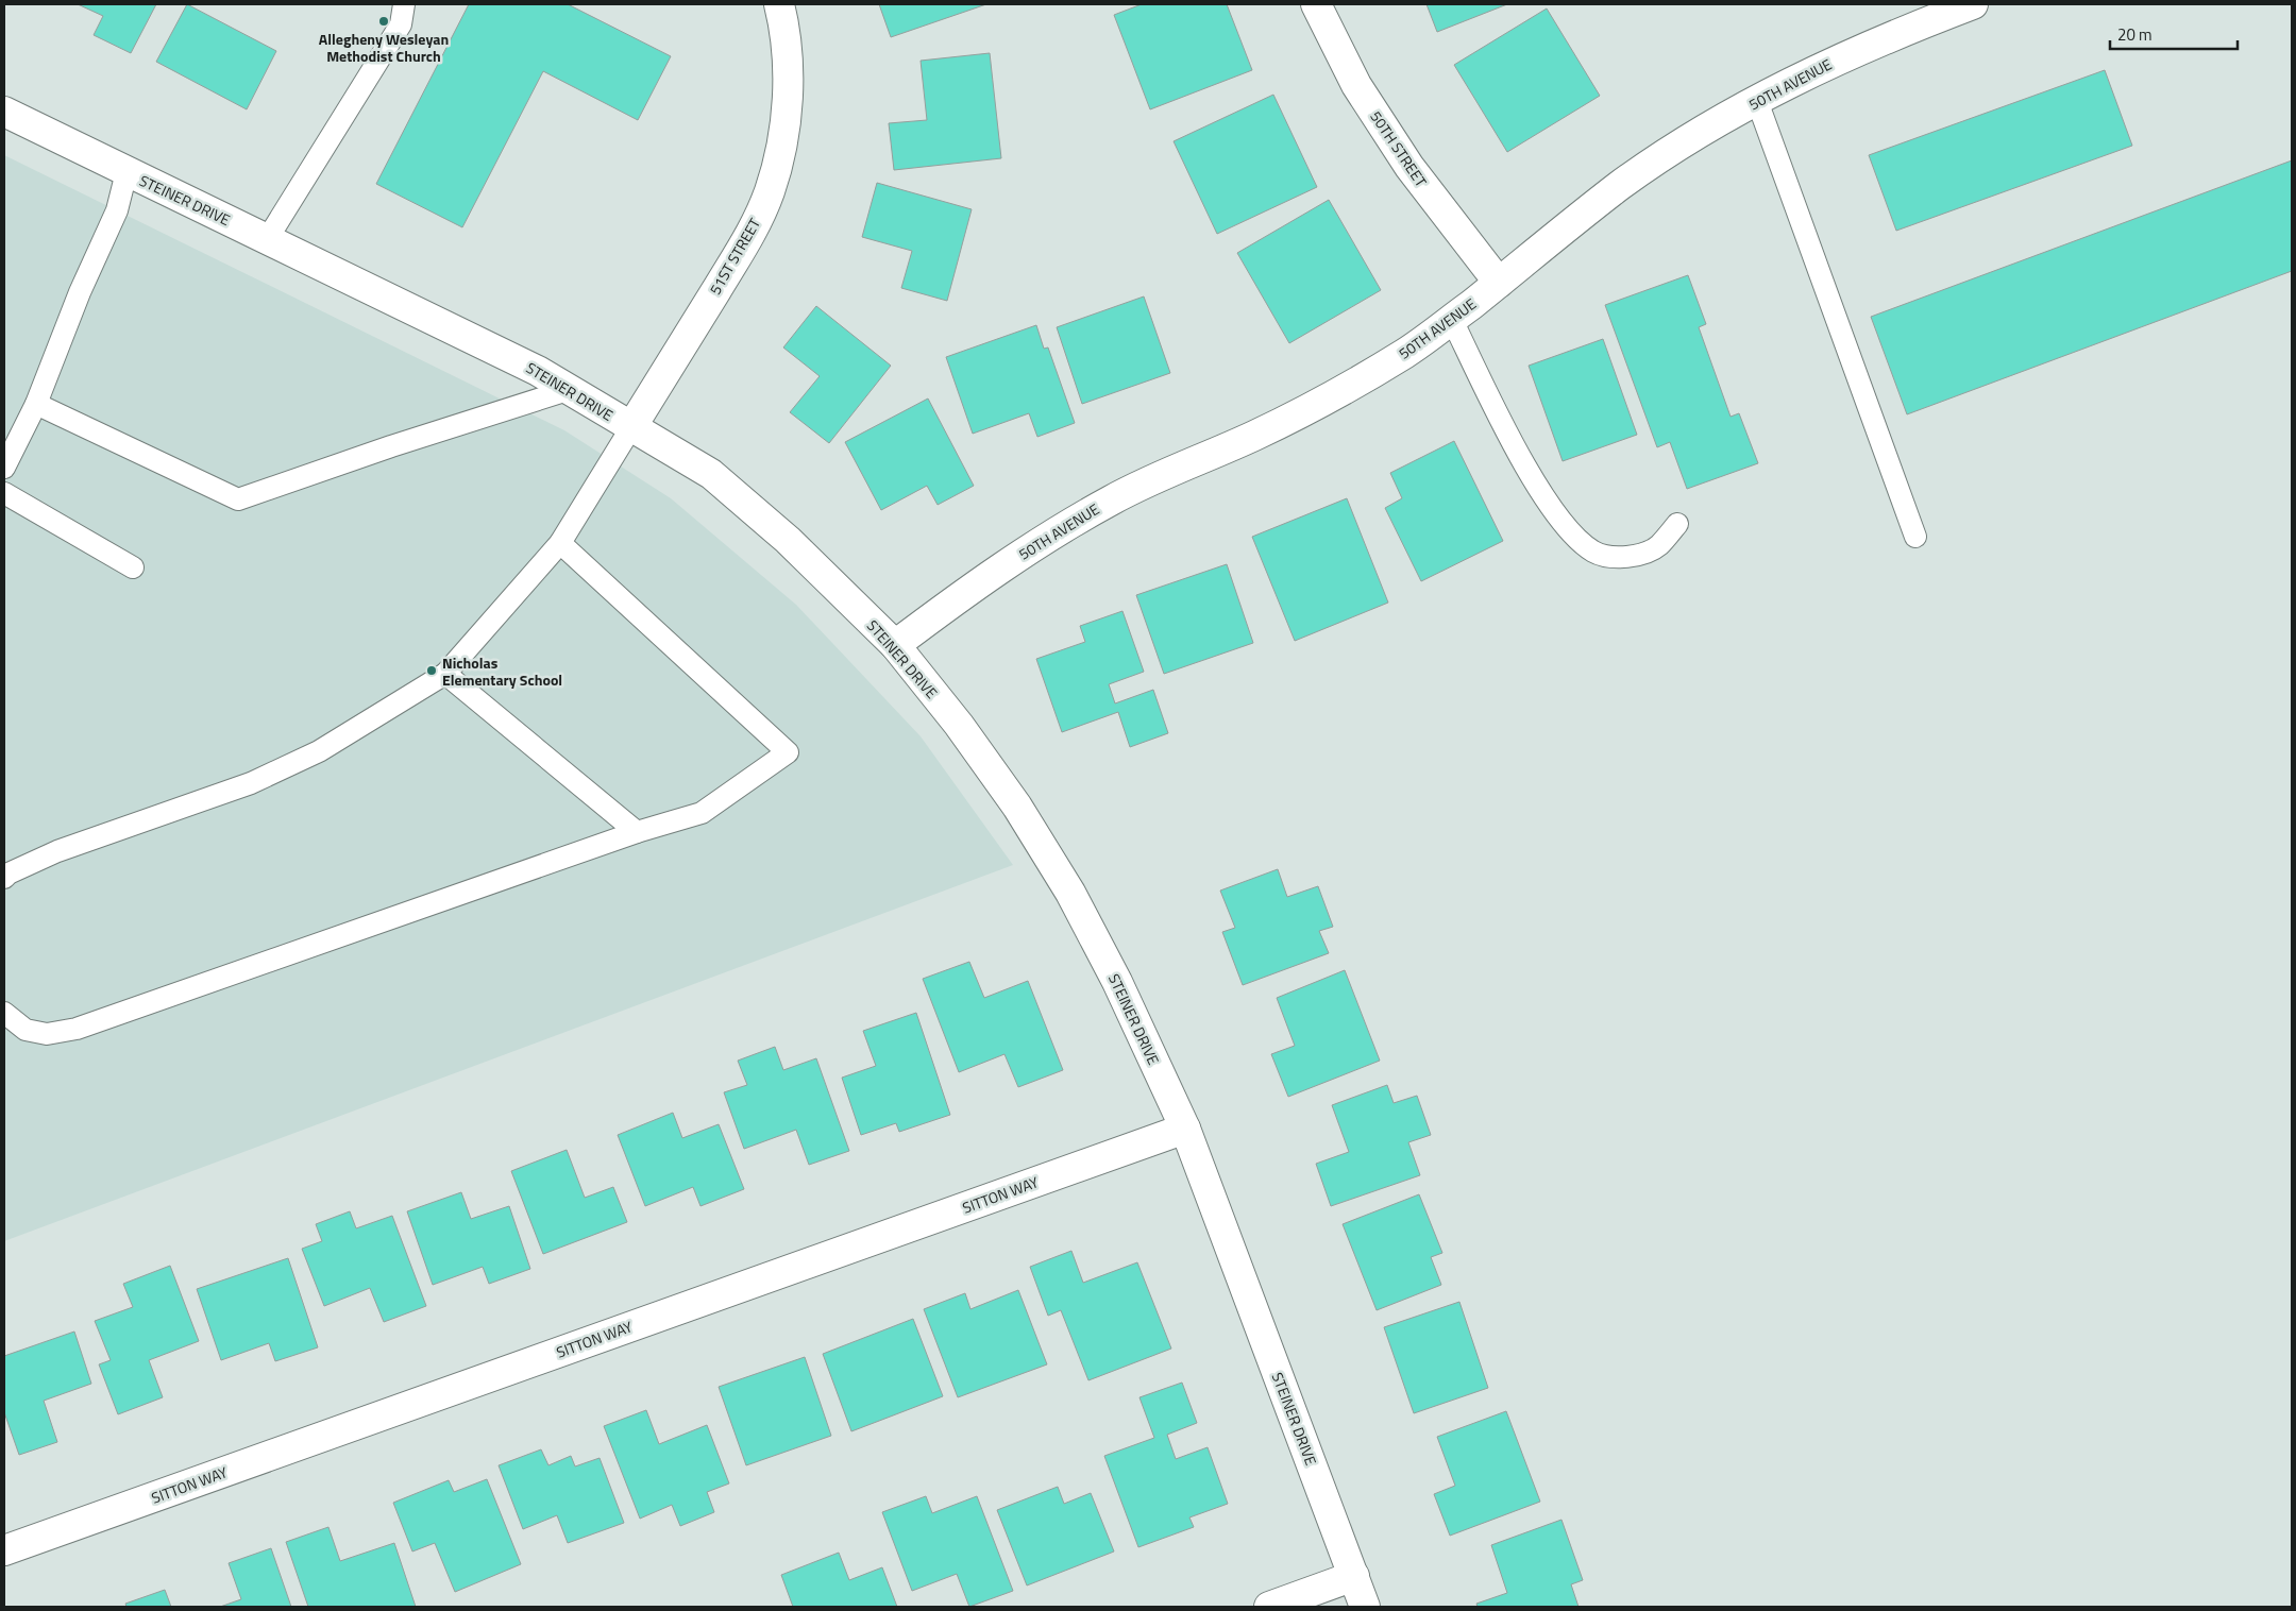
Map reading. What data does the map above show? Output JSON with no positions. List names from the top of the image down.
{
  "streets": {
    "street": [
      "50TH AVENUE",
      "50TH STREET",
      "STEINER DRIVE",
      "51ST STREET",
      "SITTON WAY"
    ]
  },
  "crossings": [
    ["50TH AVENUE", "50TH STREET"],
    ["50TH AVENUE", "STEINER DRIVE"],
    ["STEINER DRIVE", "51ST STREET"],
    ["STEINER DRIVE", "SITTON WAY"]
  ],
  "places": ["Allegheny Wesleyan Methodist Church", "Nicholas Elementary School"],
  "scale_bar": "20 m"
}
